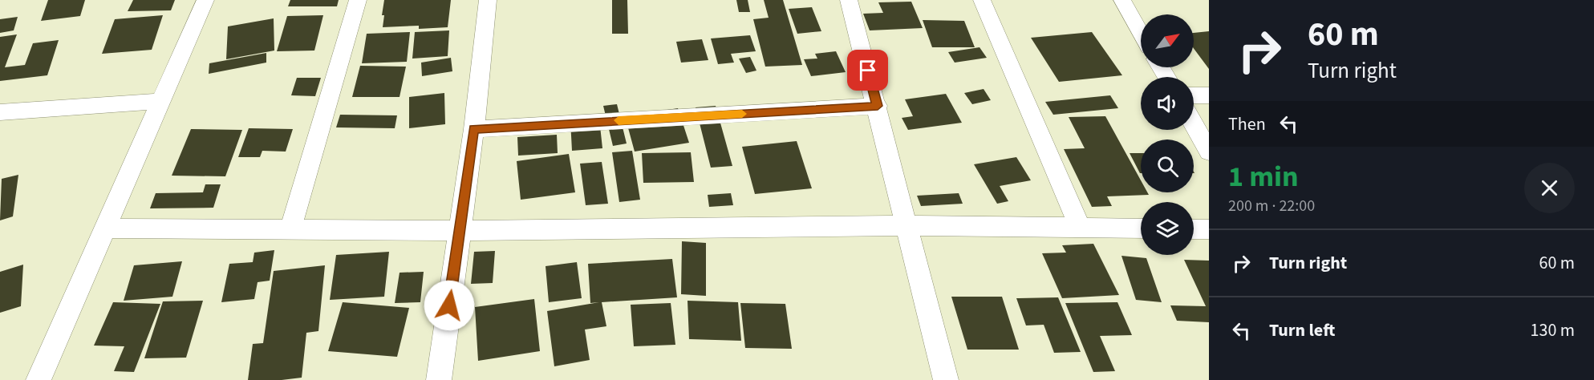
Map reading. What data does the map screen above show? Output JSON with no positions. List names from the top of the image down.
{
  "north": "top right",
  "page": {
    "turn": ["60 m", "Turn right"],
    "then": "Then",
    "heading": ["1 min", "200 m · 22:00"],
    "list": [
      {
        "name": "Turn right",
        "value": "60 m"
      },
      {
        "name": "Turn left",
        "value": "130 m"
      }
    ]
  }
}
